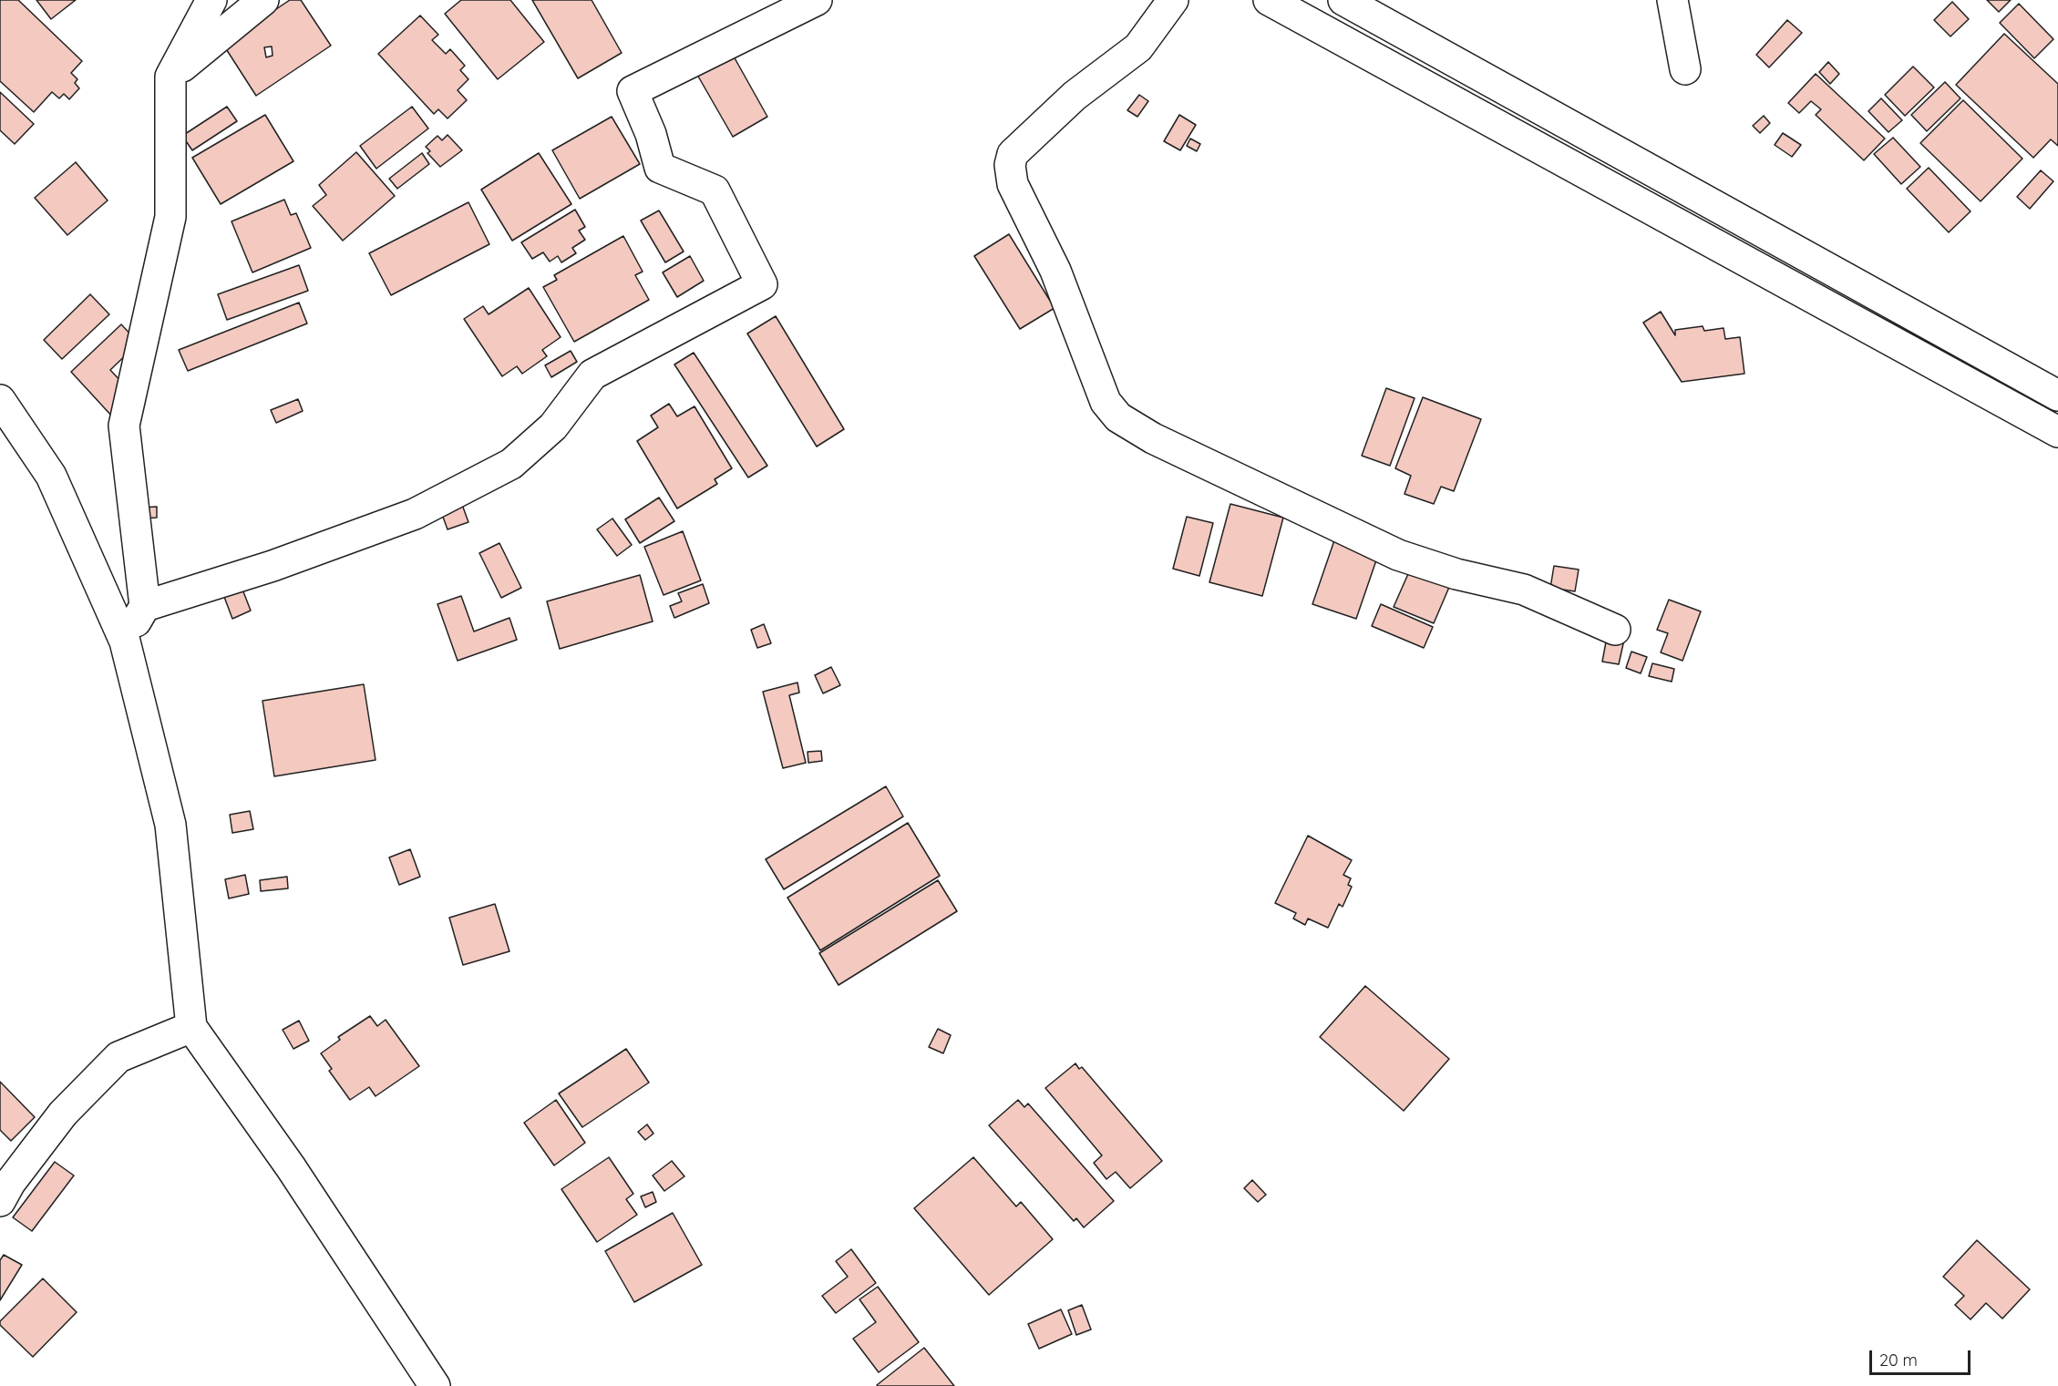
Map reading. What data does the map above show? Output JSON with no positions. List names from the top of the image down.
{
  "scale_bar": "20 m"
}
